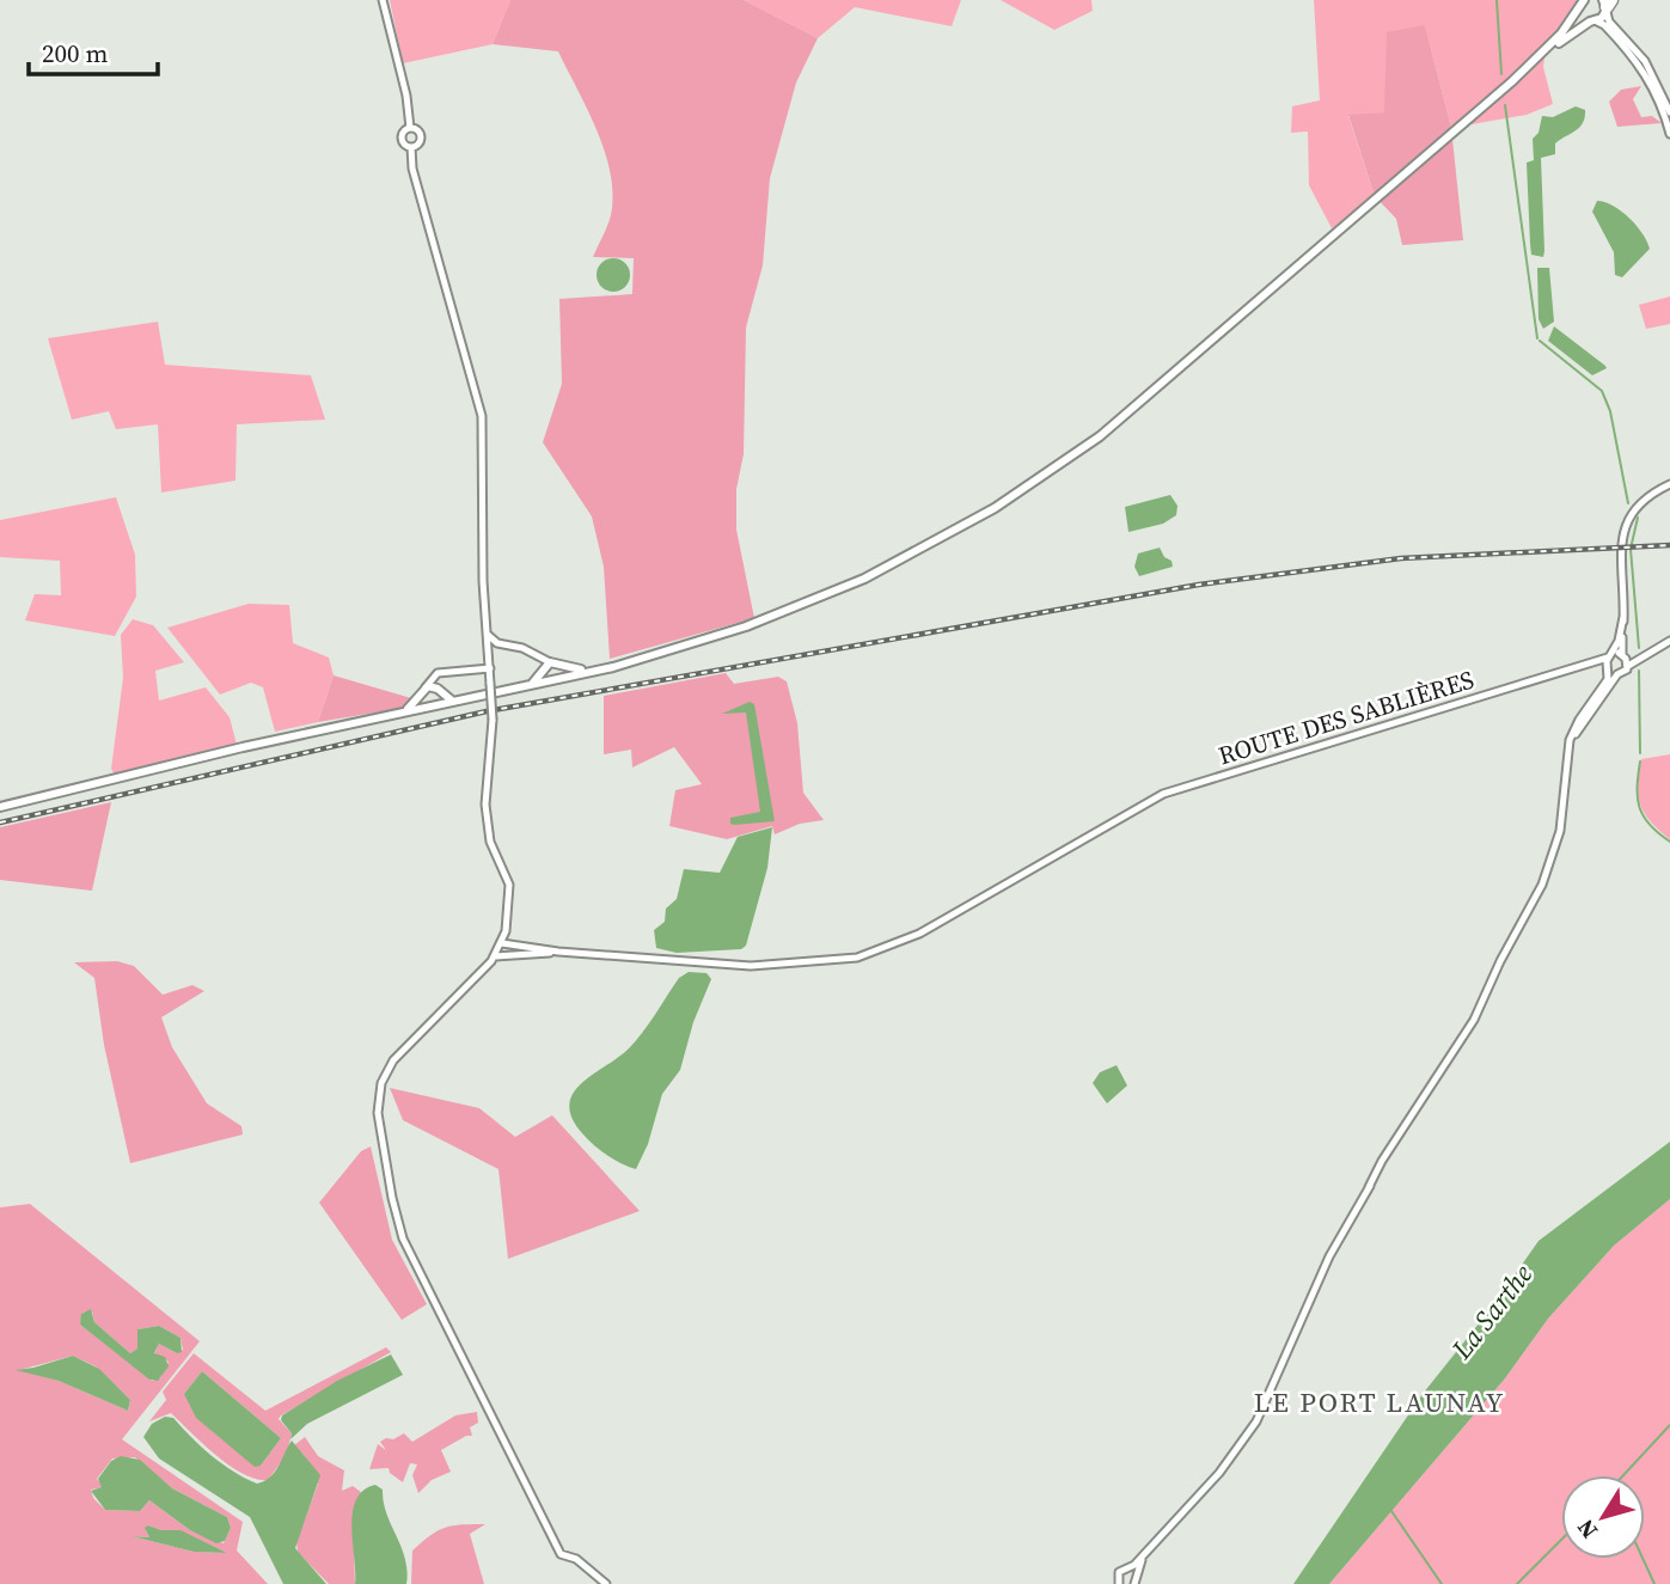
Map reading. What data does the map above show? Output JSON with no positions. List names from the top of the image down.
{
  "streets": {
    "street": ["ROUTE DES SABLIÈRES"]
  },
  "districts": ["LE PORT LAUNAY"],
  "water": ["La Sarthe"],
  "scale_bar": "200 m",
  "north": "bottom left"
}
